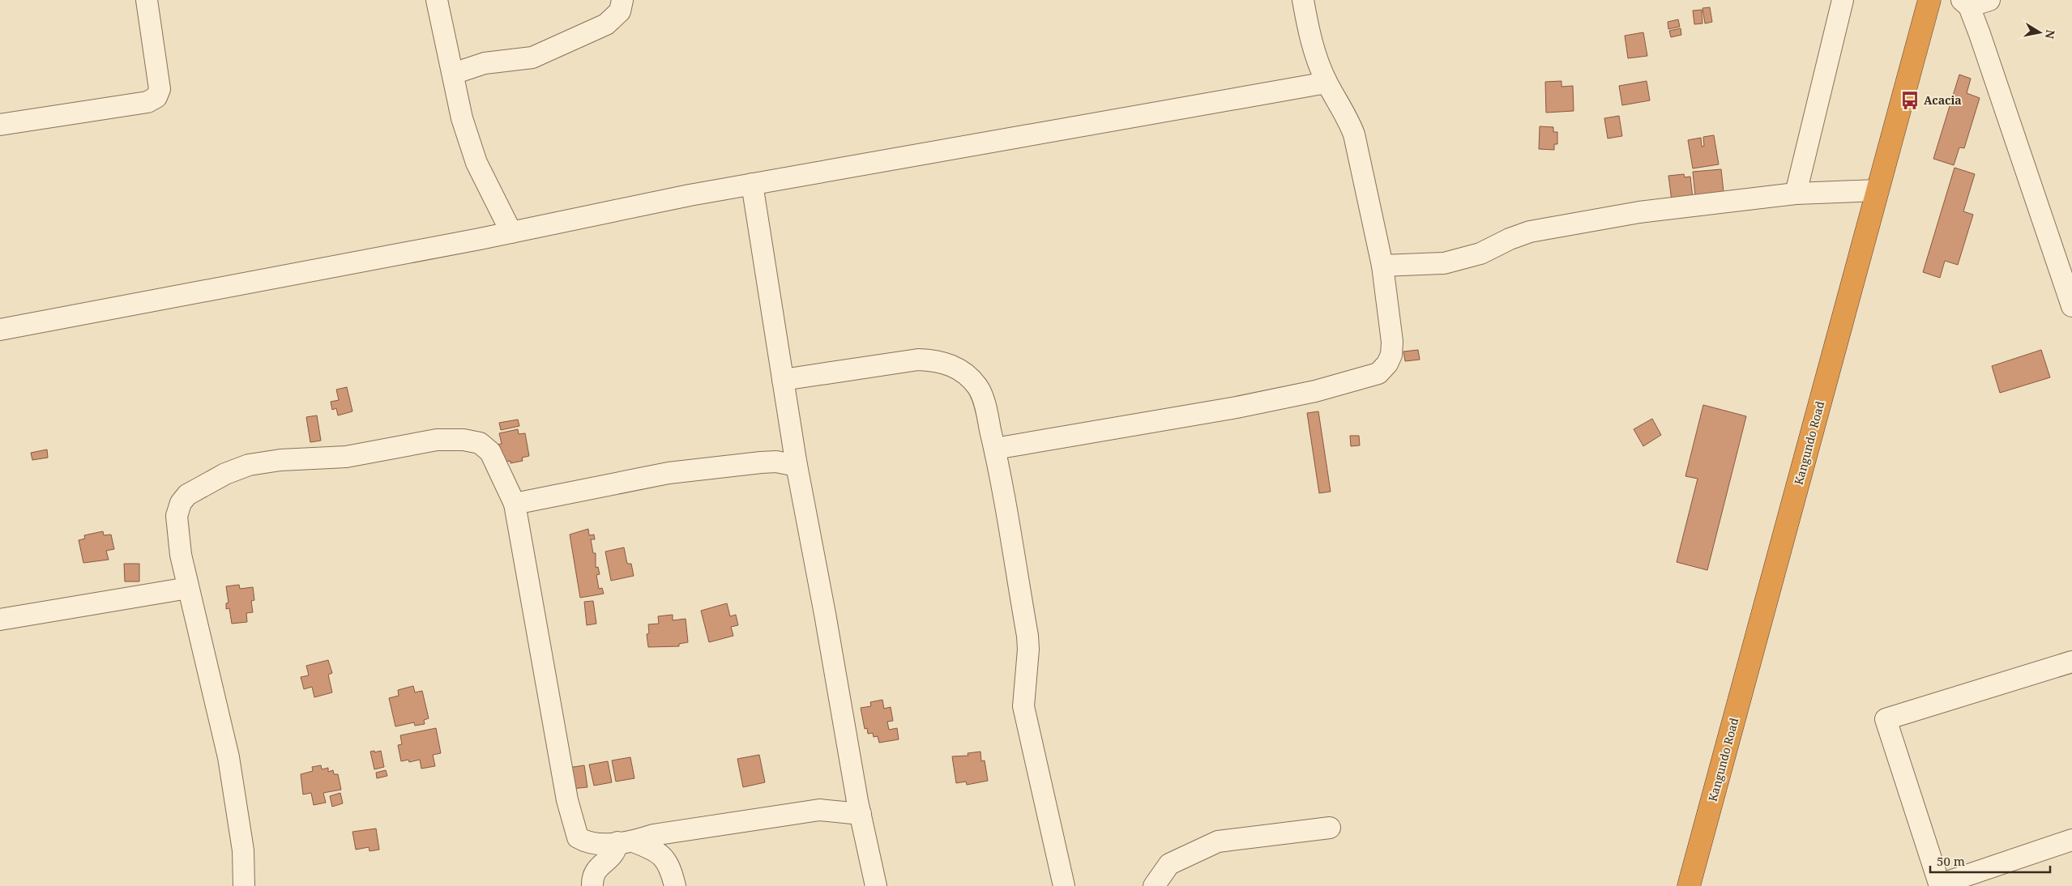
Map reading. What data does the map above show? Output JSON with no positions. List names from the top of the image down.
{
  "streets": {
    "highway": ["Kangundo Road"]
  },
  "places": {
    "bus stop": ["Acacia"]
  },
  "scale_bar": "50 m",
  "north": "right"
}
